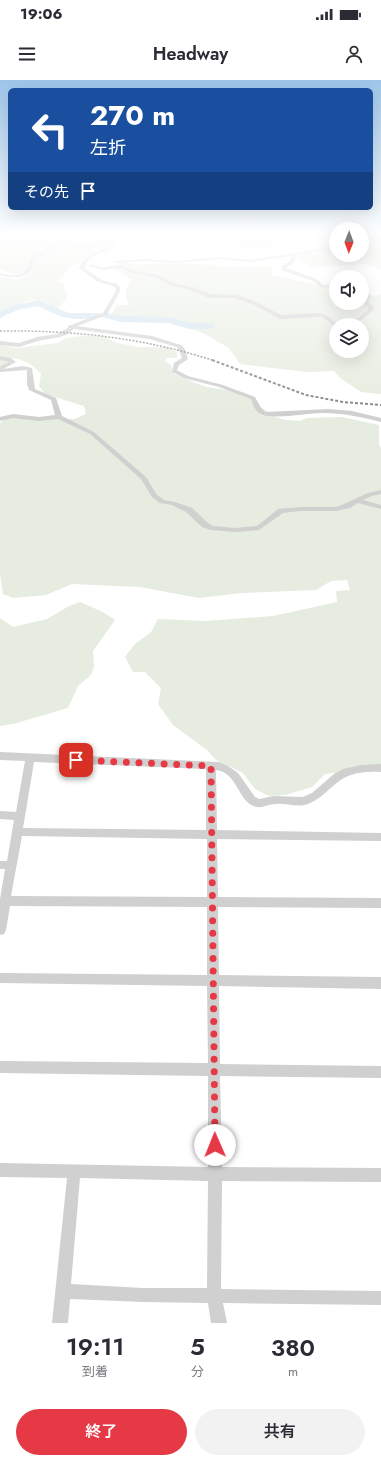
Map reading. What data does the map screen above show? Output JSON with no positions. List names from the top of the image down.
{
  "north": "bottom",
  "page": {
    "status": "19:06",
    "header": "Headway",
    "turn": ["270 m", "左折"],
    "then": "その先",
    "eta": [
      "19:11",
      "到着",
      "5",
      "分",
      "380",
      "m"
    ],
    "buttons": ["終了", "共有"]
  }
}
